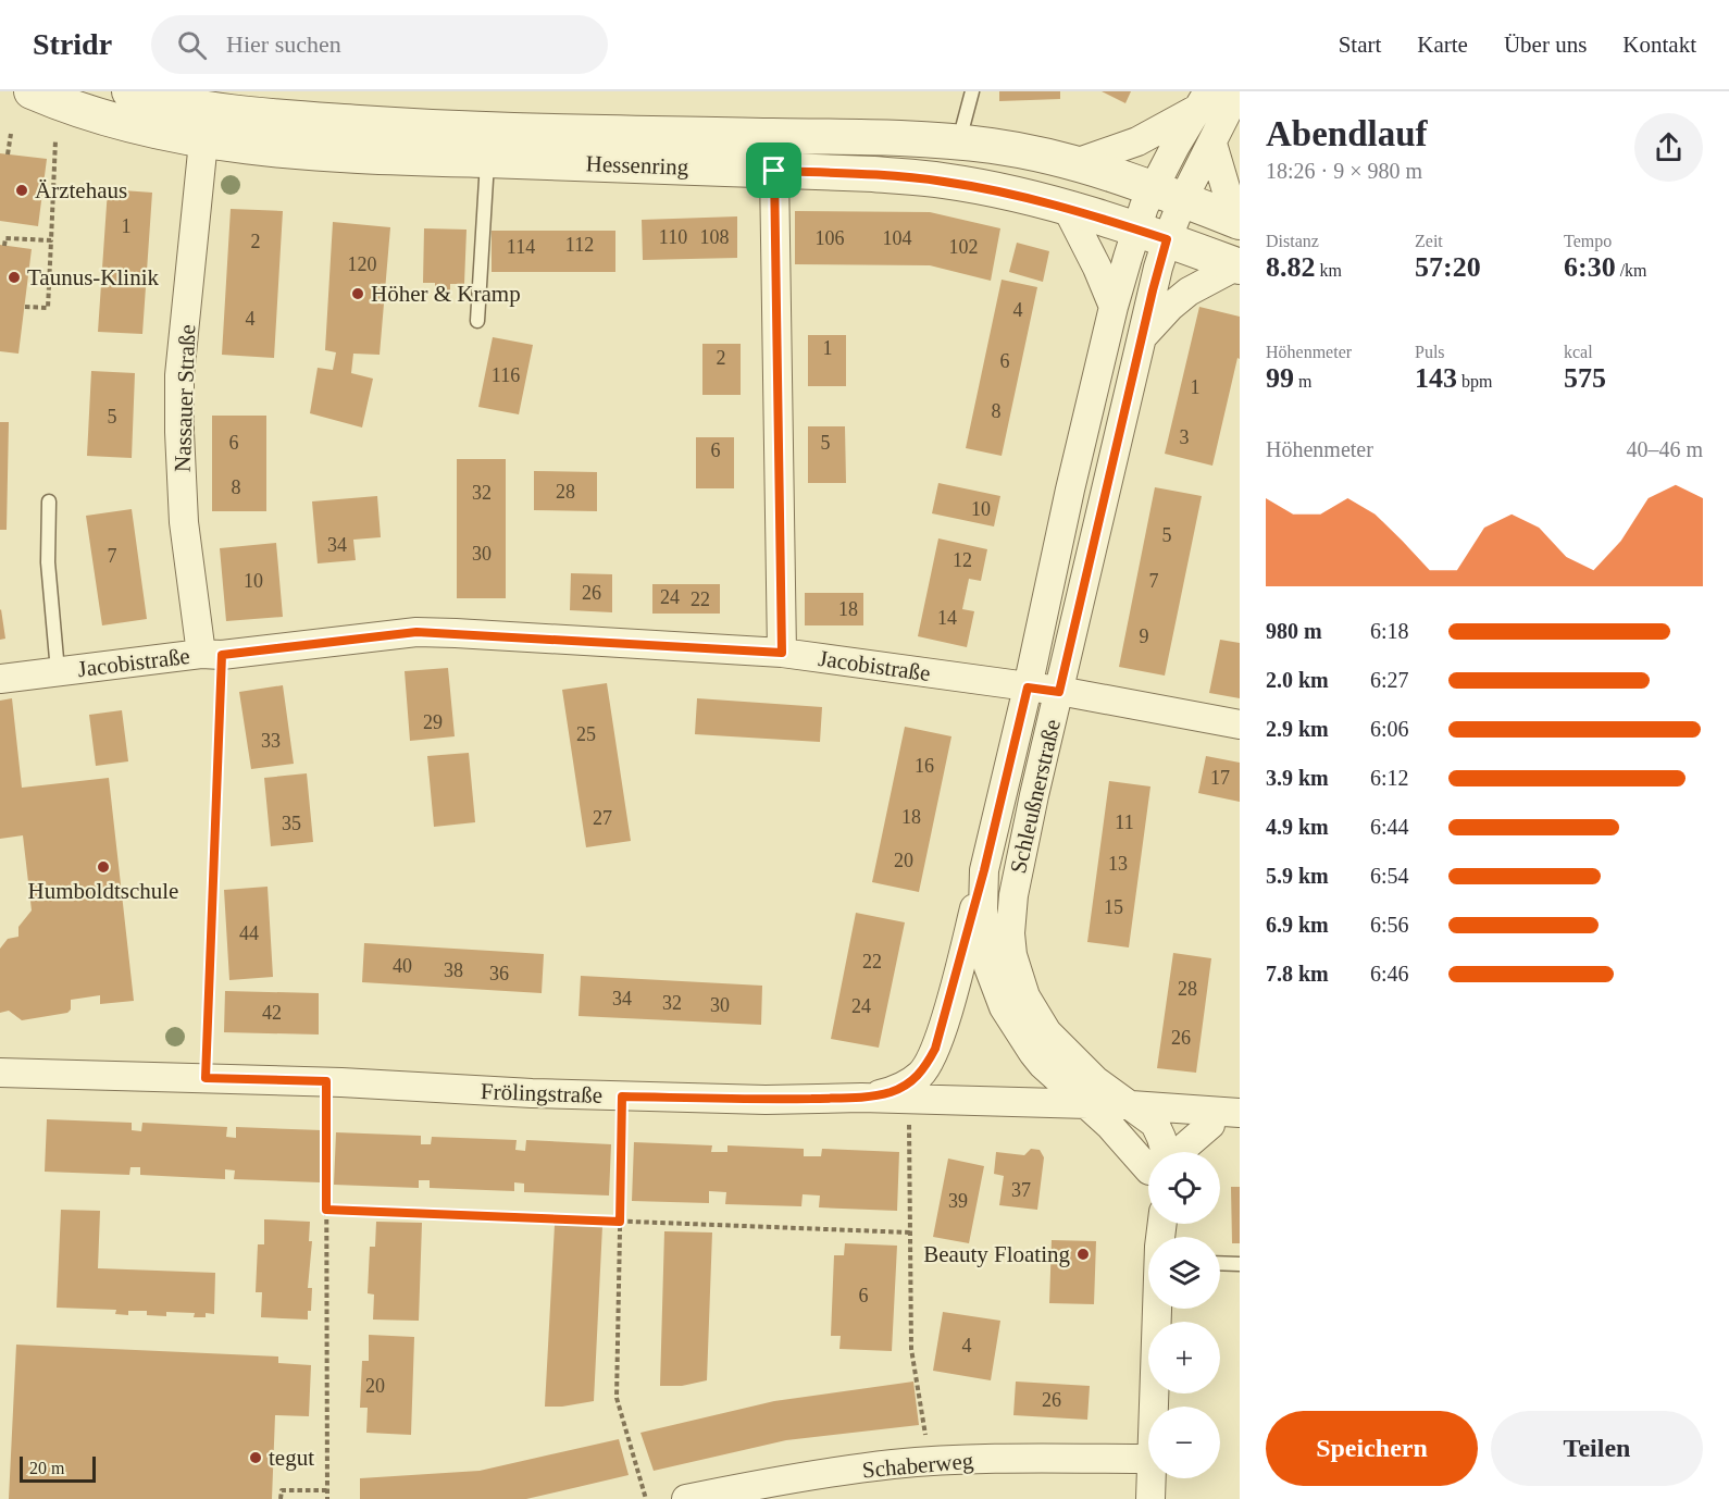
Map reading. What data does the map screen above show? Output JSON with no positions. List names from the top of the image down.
{
  "streets": {
    "street": [
      "Hessenring",
      "Nassauer Straße",
      "Jacobistraße",
      "Schleußnerstraße",
      "Frölingstraße",
      "Schaberweg"
    ]
  },
  "crossings": [
    ["Hessenring", "Nassauer Straße"],
    ["Hessenring", "Schleußnerstraße"],
    ["Nassauer Straße", "Jacobistraße"],
    ["Jacobistraße", "Schleußnerstraße"],
    ["Schleußnerstraße", "Frölingstraße"]
  ],
  "places": [
    "Ärztehaus",
    "Taunus-Klinik",
    "Höher & Kramp",
    "Humboldtschule",
    "Beauty Floating",
    "tegut"
  ],
  "house_numbers": [
    "1",
    "110",
    "108",
    "106",
    "104",
    "2",
    "112",
    "114",
    "102",
    "120",
    "4",
    "4",
    "1",
    "2",
    "6",
    "116",
    "1",
    "8",
    "5",
    "3",
    "6",
    "5",
    "6",
    "8",
    "28",
    "32",
    "10",
    "5",
    "34",
    "30",
    "7",
    "12",
    "10",
    "7",
    "26",
    "24",
    "22",
    "18",
    "14",
    "9",
    "29",
    "25",
    "33",
    "16",
    "17",
    "18",
    "27",
    "11",
    "35",
    "20",
    "13",
    "15",
    "44",
    "22",
    "40",
    "38",
    "36",
    "28",
    "34",
    "32",
    "30",
    "24",
    "42",
    "26",
    "37",
    "39",
    "6",
    "4",
    "20",
    "26"
  ],
  "scale_bar": "20 m",
  "page": {
    "header": "Stridr",
    "search": "Hier suchen",
    "nav": [
      "Start",
      "Karte",
      "Über uns",
      "Kontakt"
    ],
    "heading": ["Abendlauf", "18:26 · 9 × 980 m"],
    "stats": [
      ["Distanz", "8.82 km"],
      ["Zeit", "57:20"],
      ["Tempo", "6:30 /km"],
      ["Höhenmeter", "99 m"],
      ["Puls", "143 bpm"],
      ["kcal", "575"]
    ],
    "chart": ["Höhenmeter", "40–46 m"],
    "list": [
      {
        "name": "980 m",
        "note": "6:18"
      },
      {
        "name": "2.0 km",
        "note": "6:27"
      },
      {
        "name": "2.9 km",
        "note": "6:06"
      },
      {
        "name": "3.9 km",
        "note": "6:12"
      },
      {
        "name": "4.9 km",
        "note": "6:44"
      },
      {
        "name": "5.9 km",
        "note": "6:54"
      },
      {
        "name": "6.9 km",
        "note": "6:56"
      },
      {
        "name": "7.8 km",
        "note": "6:46"
      }
    ],
    "map_buttons": ["+", "−"],
    "buttons": ["Speichern", "Teilen"],
    "scale": "20 m"
  }
}
